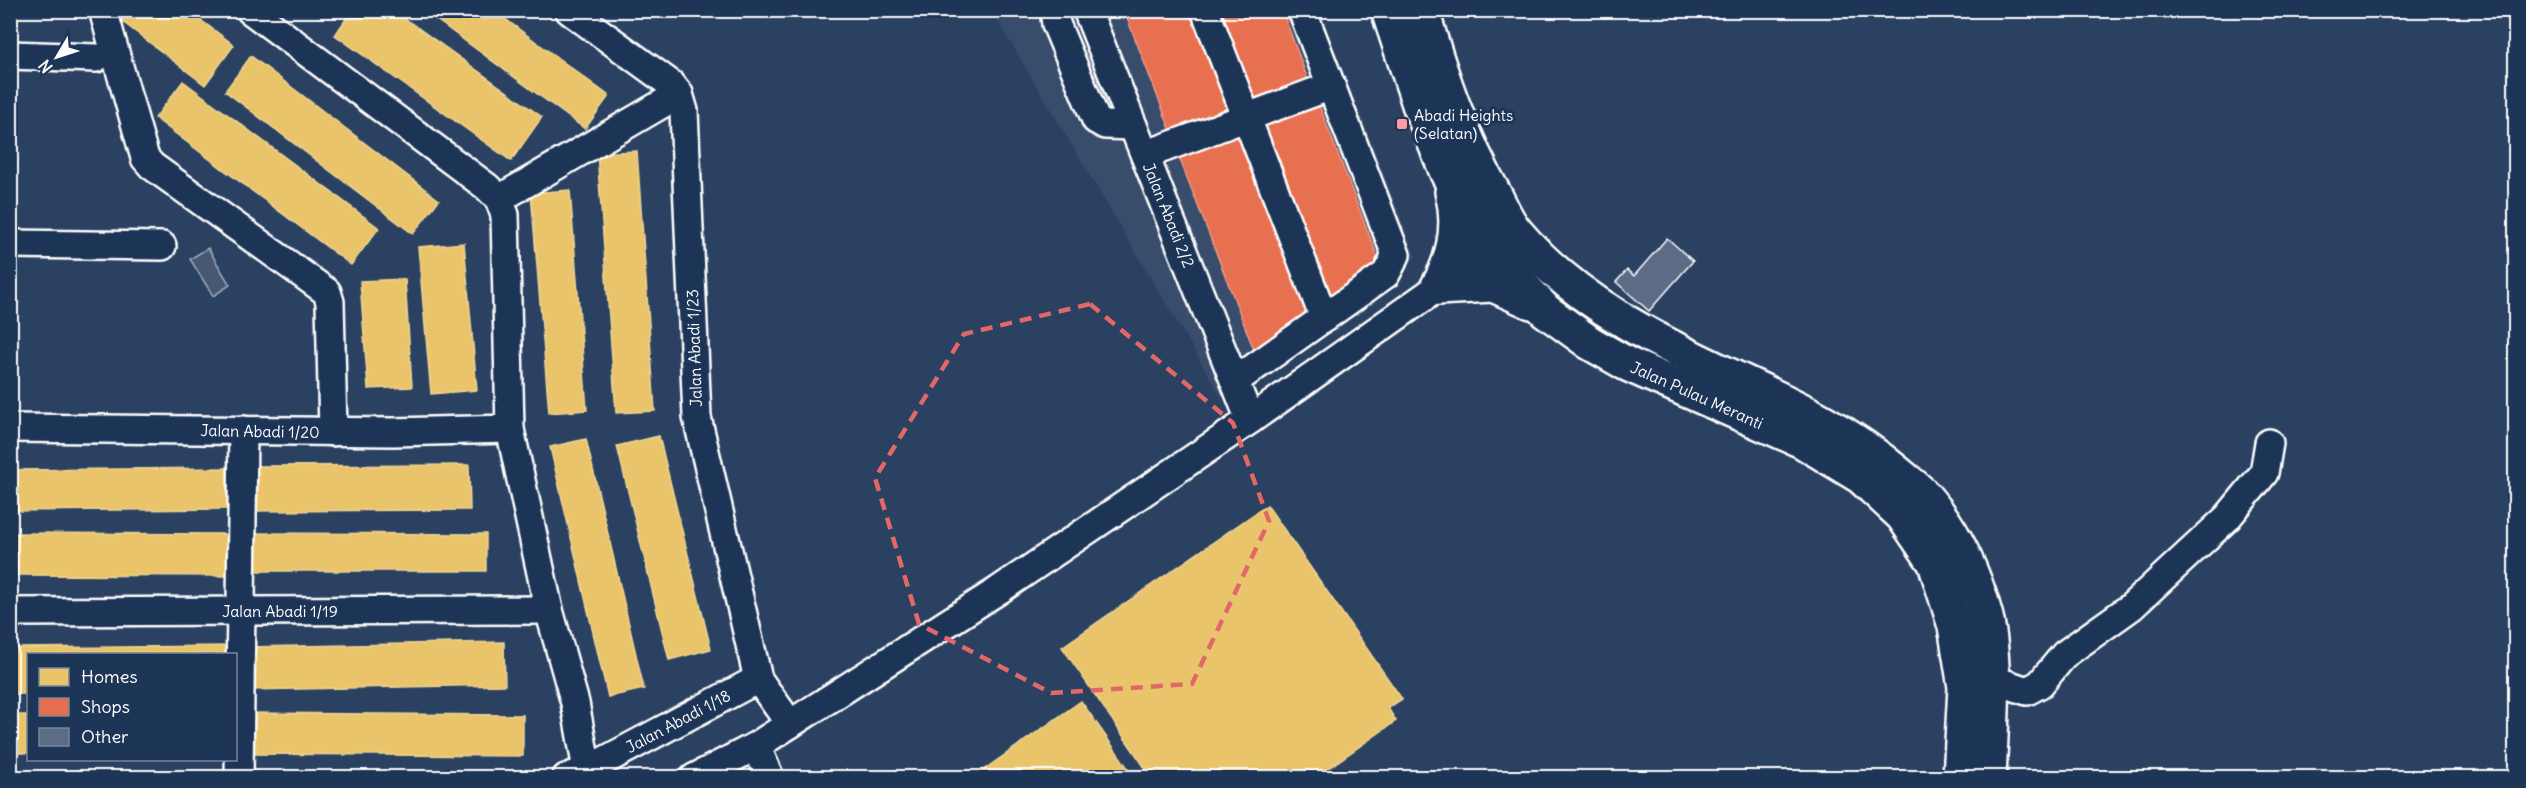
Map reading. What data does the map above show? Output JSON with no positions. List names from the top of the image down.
{
  "streets": {
    "main road": ["Jalan Pulau Meranti"],
    "street": [
      "Jalan Abadi 2/2",
      "Jalan Abadi 1/23",
      "Jalan Abadi 1/20",
      "Jalan Abadi 1/19",
      "Jalan Abadi 1/18"
    ]
  },
  "crossings": [
    ["Jalan Abadi 1/23", "Jalan Abadi 1/18"]
  ],
  "places": {
    "transit": ["Abadi Heights (Selatan)"]
  },
  "legend": ["Homes", "Shops", "Other"],
  "north": "bottom left"
}
